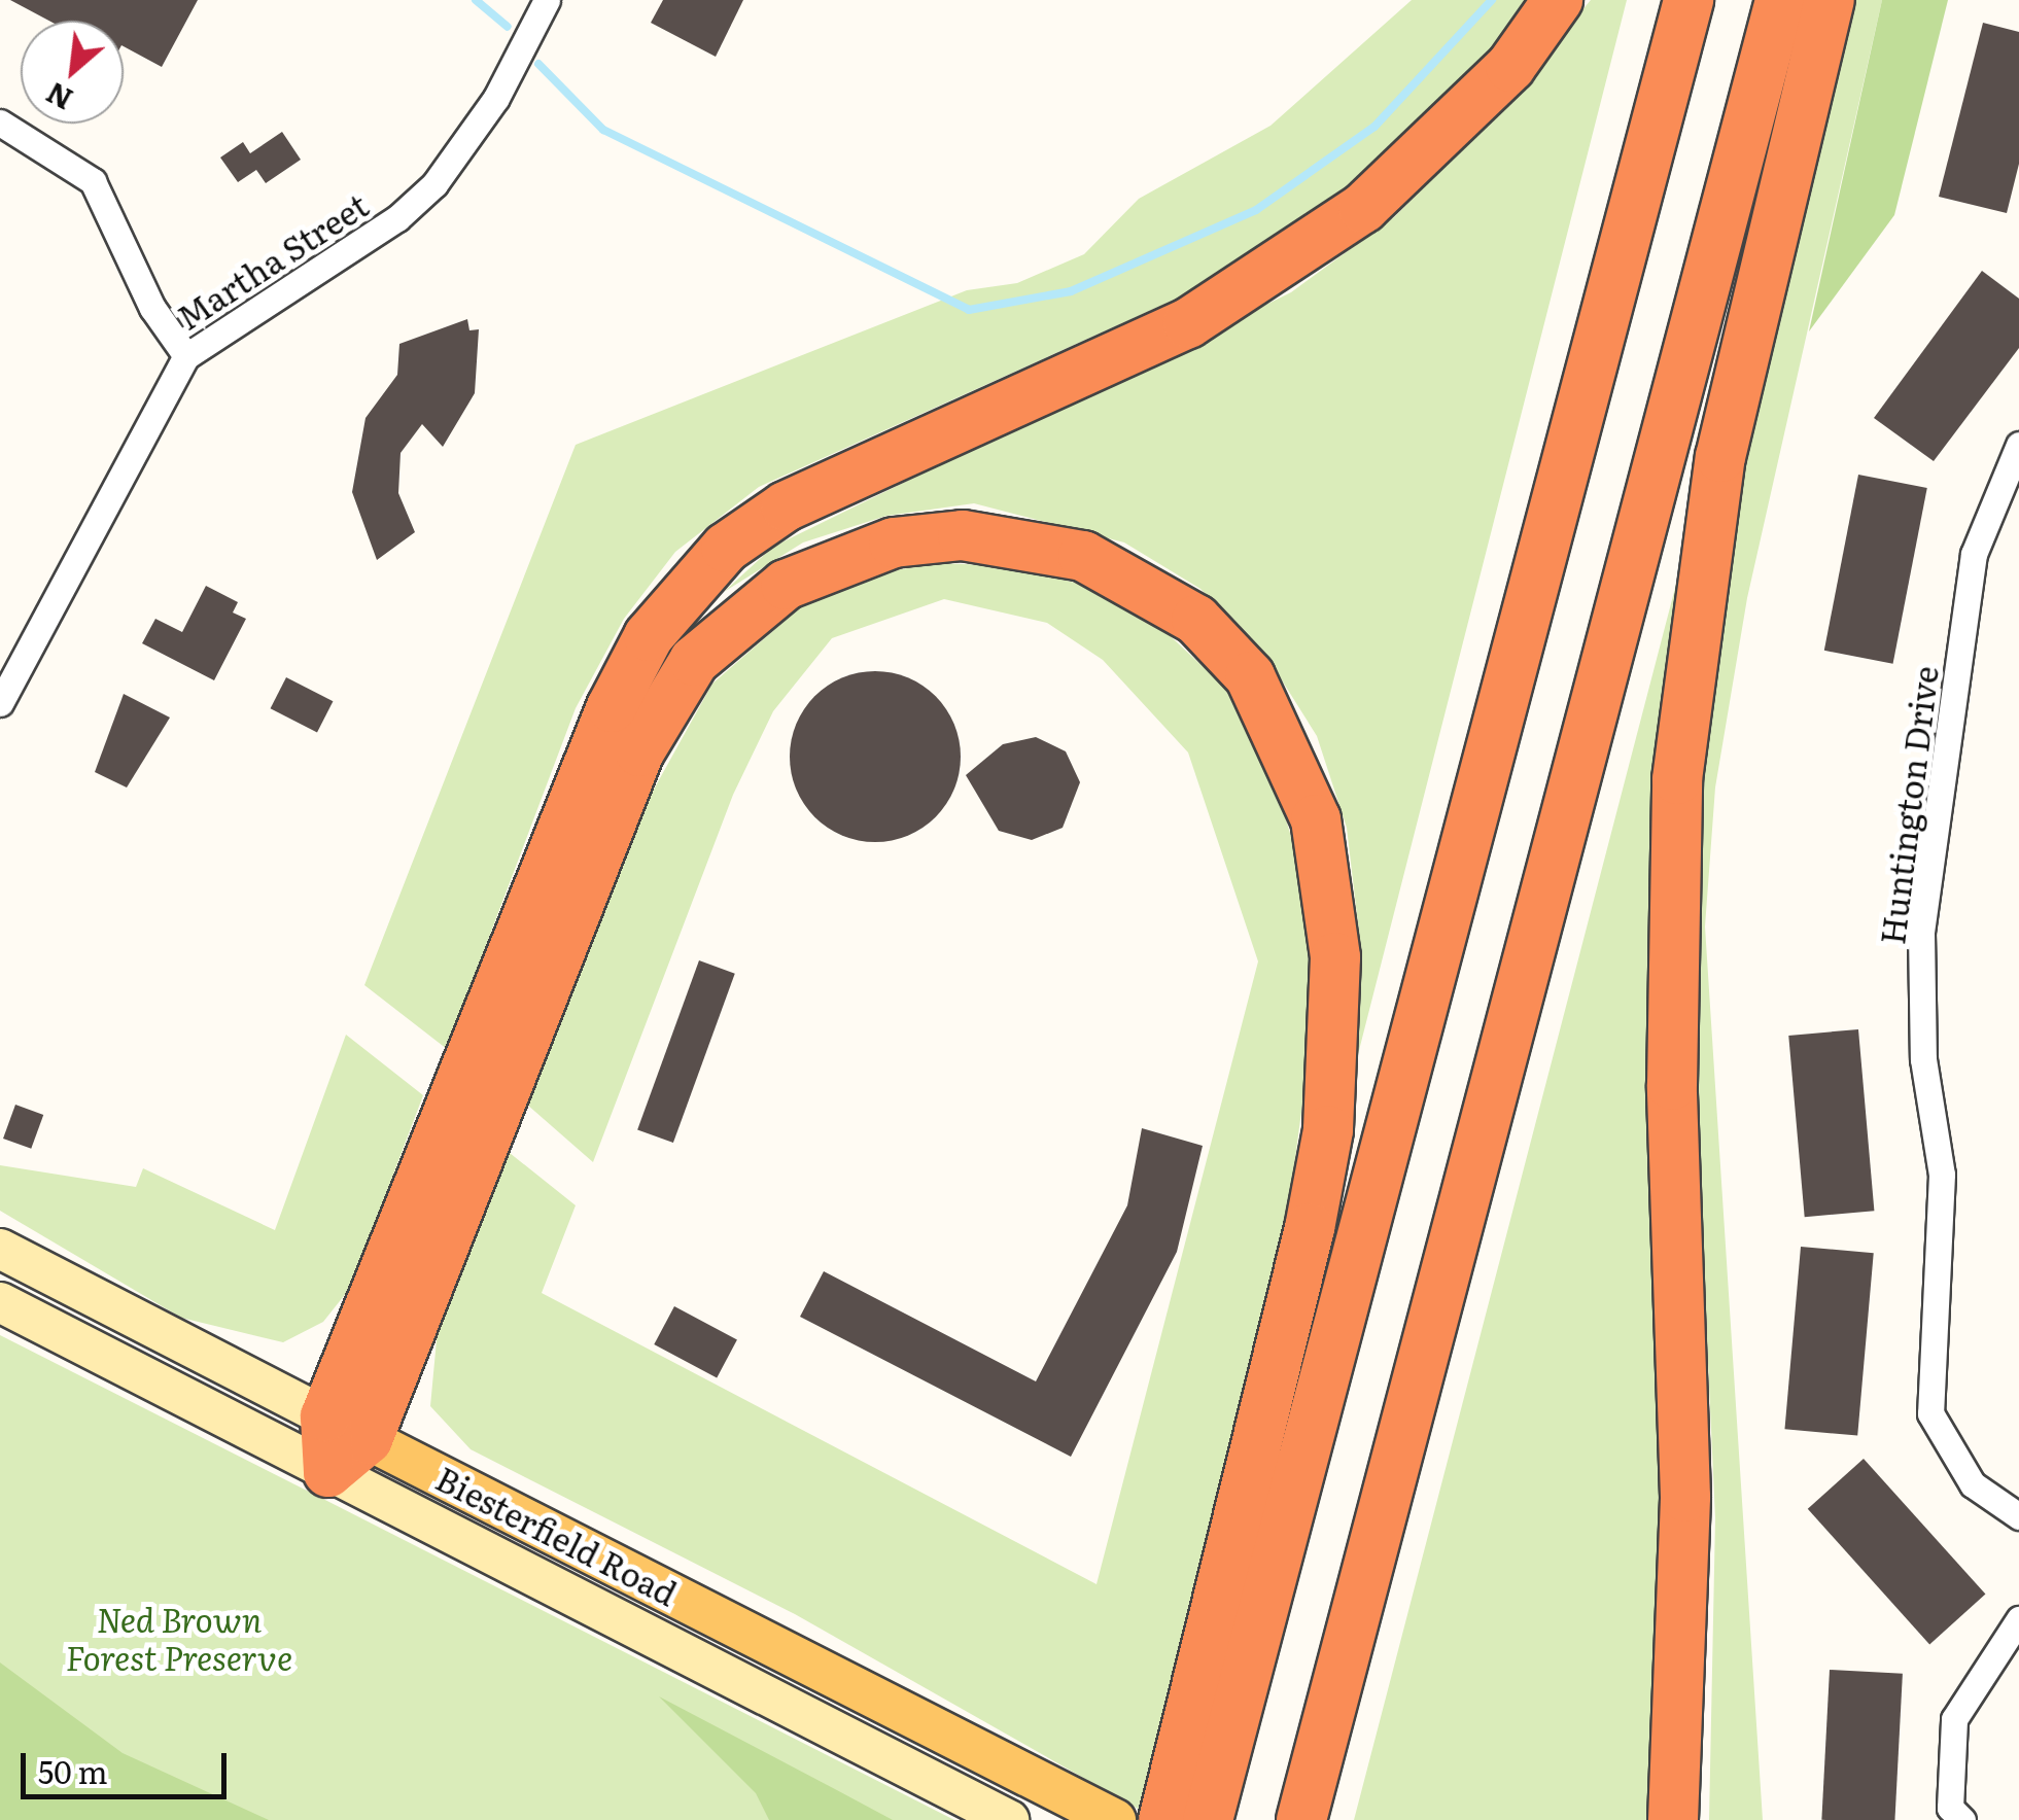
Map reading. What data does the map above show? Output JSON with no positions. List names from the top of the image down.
{
  "streets": {
    "main road": ["Biesterfield Road"],
    "street": ["Martha Street", "Huntington Drive"]
  },
  "parks": ["Ned Brown Forest Preserve"],
  "scale_bar": "50 m",
  "north": "bottom left"
}
